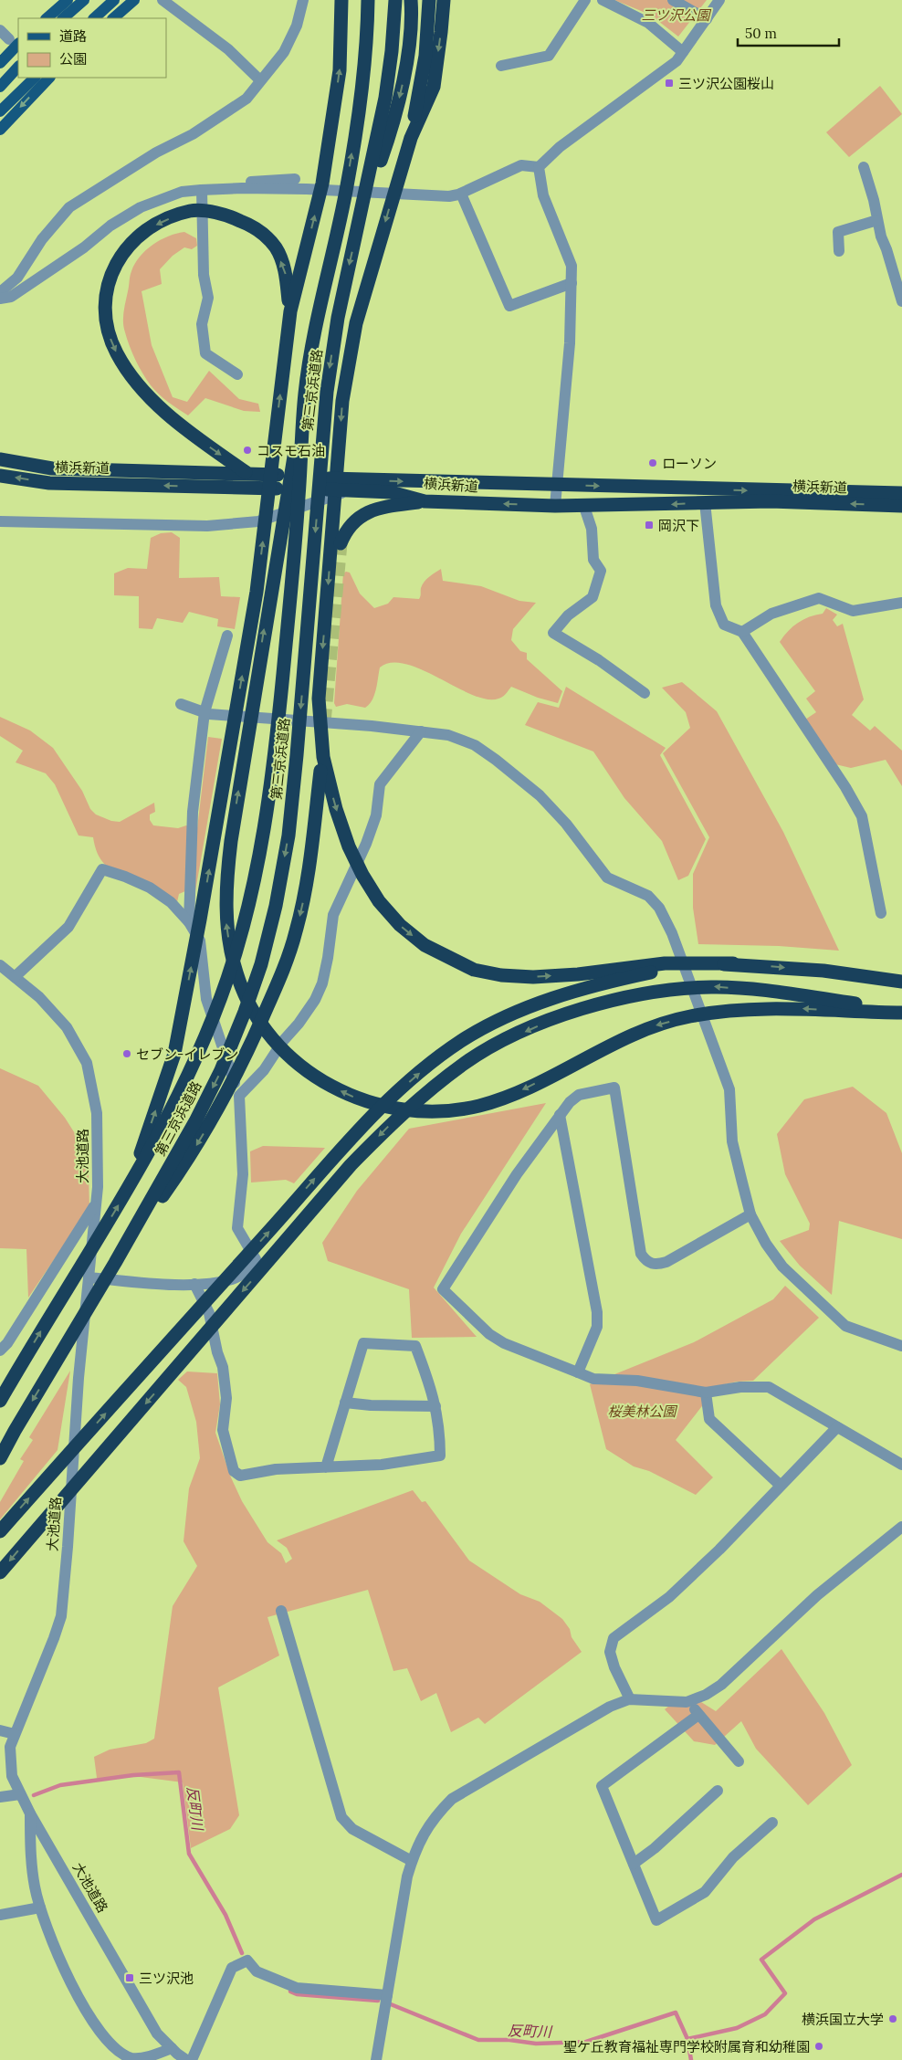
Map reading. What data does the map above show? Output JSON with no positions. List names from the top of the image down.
{
  "streets": {
    "highway": ["第三京浜道路", "横浜新道"],
    "street": ["大池道路"]
  },
  "water": ["反町川"],
  "parks": ["三ツ沢公園", "桜美林公園"],
  "places": {
    "transit": ["三ツ沢公園桜山", "岡沢下", "三ツ沢池"],
    "other": [
      "コスモ石油",
      "ローソン",
      "セブン-イレブン",
      "横浜国立大学",
      "聖ケ丘教育福祉専門学校附属育和幼稚園"
    ]
  },
  "legend": ["道路", "公園"],
  "scale_bar": "50 m"
}
